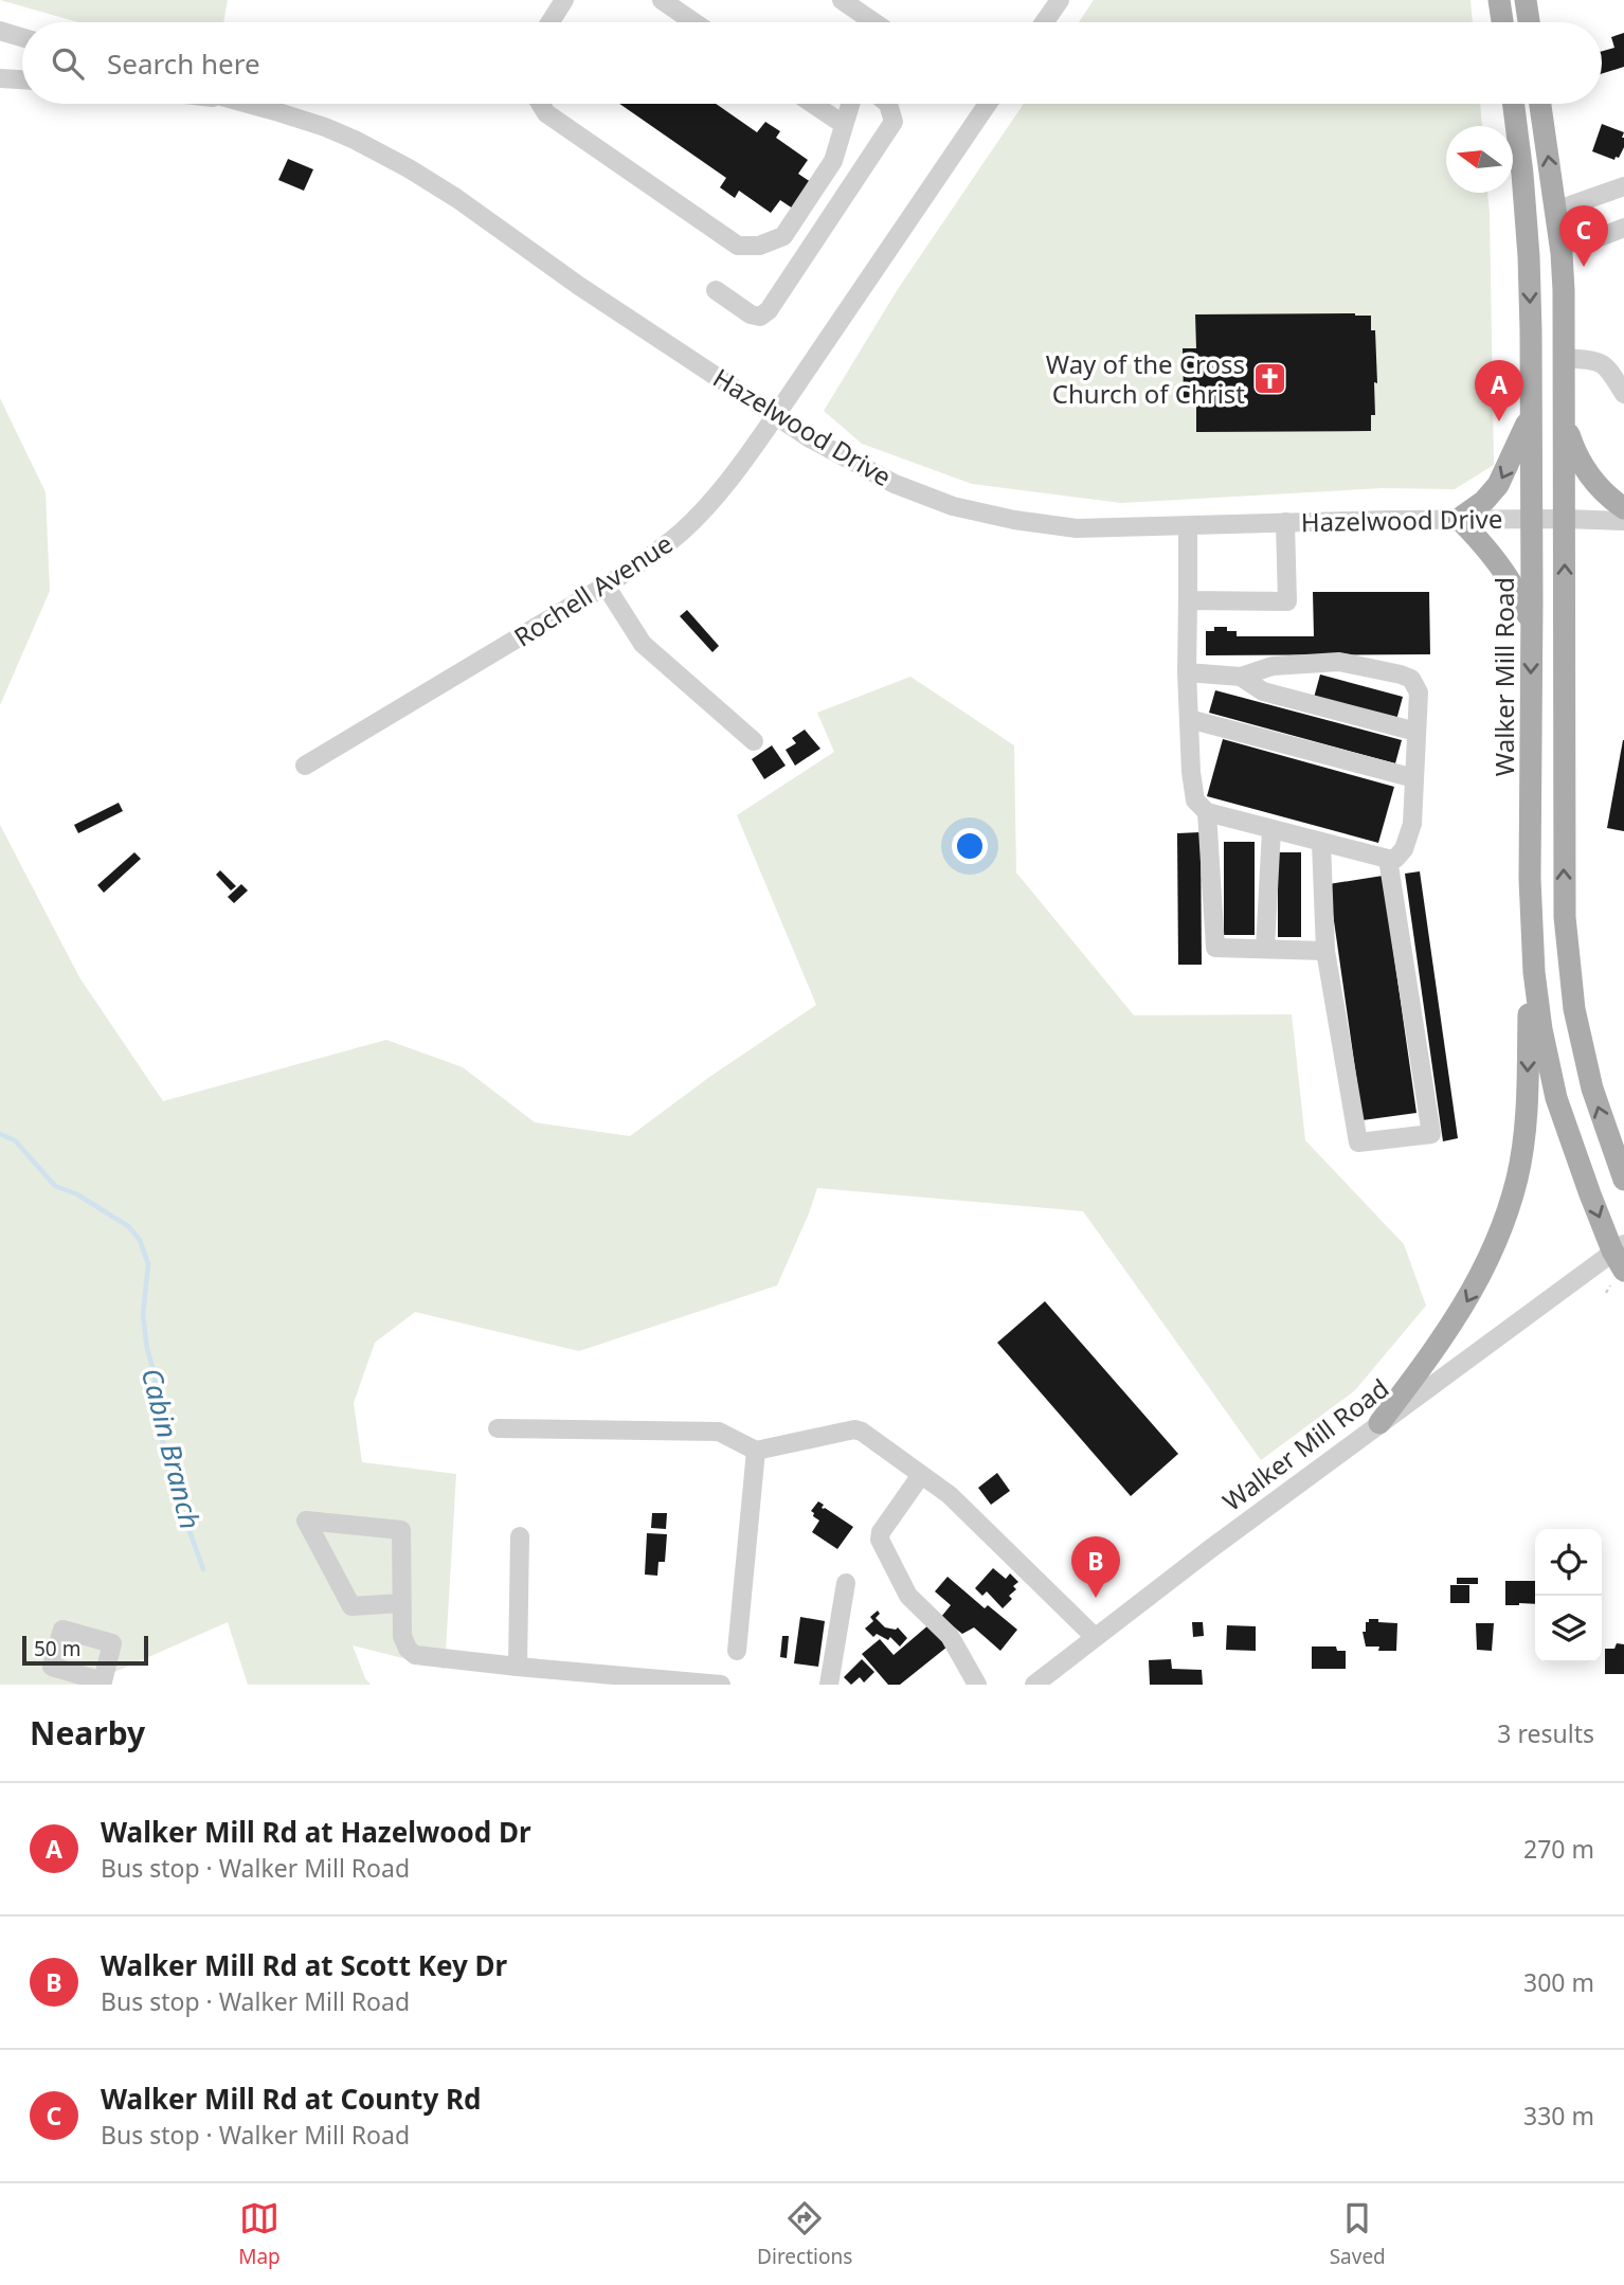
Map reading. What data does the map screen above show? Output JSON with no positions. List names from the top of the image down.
{
  "streets": {
    "main road": ["Walker Mill Road"],
    "street": ["Hazelwood Drive", "Rochell Avenue"]
  },
  "crossings": [
    ["Hazelwood Drive", "Rochell Avenue"],
    ["Hazelwood Drive", "Walker Mill Road"]
  ],
  "water": ["Cabin Branch"],
  "places": {
    "church": ["Way of the Cross Church of Christ"]
  },
  "scale_bar": "50 m",
  "north": "left",
  "page": {
    "search": "Search here",
    "pins": ["C", "A", "B"],
    "scale": "50 m",
    "heading": ["Nearby", "3 results"],
    "list": [
      {
        "mark": "A",
        "name": "Walker Mill Rd at Hazelwood Dr",
        "note": "Bus stop · Walker Mill Road",
        "value": "270 m"
      },
      {
        "mark": "B",
        "name": "Walker Mill Rd at Scott Key Dr",
        "note": "Bus stop · Walker Mill Road",
        "value": "300 m"
      },
      {
        "mark": "C",
        "name": "Walker Mill Rd at County Rd",
        "note": "Bus stop · Walker Mill Road",
        "value": "330 m"
      }
    ],
    "nav": ["Map", "Directions", "Saved"]
  }
}
